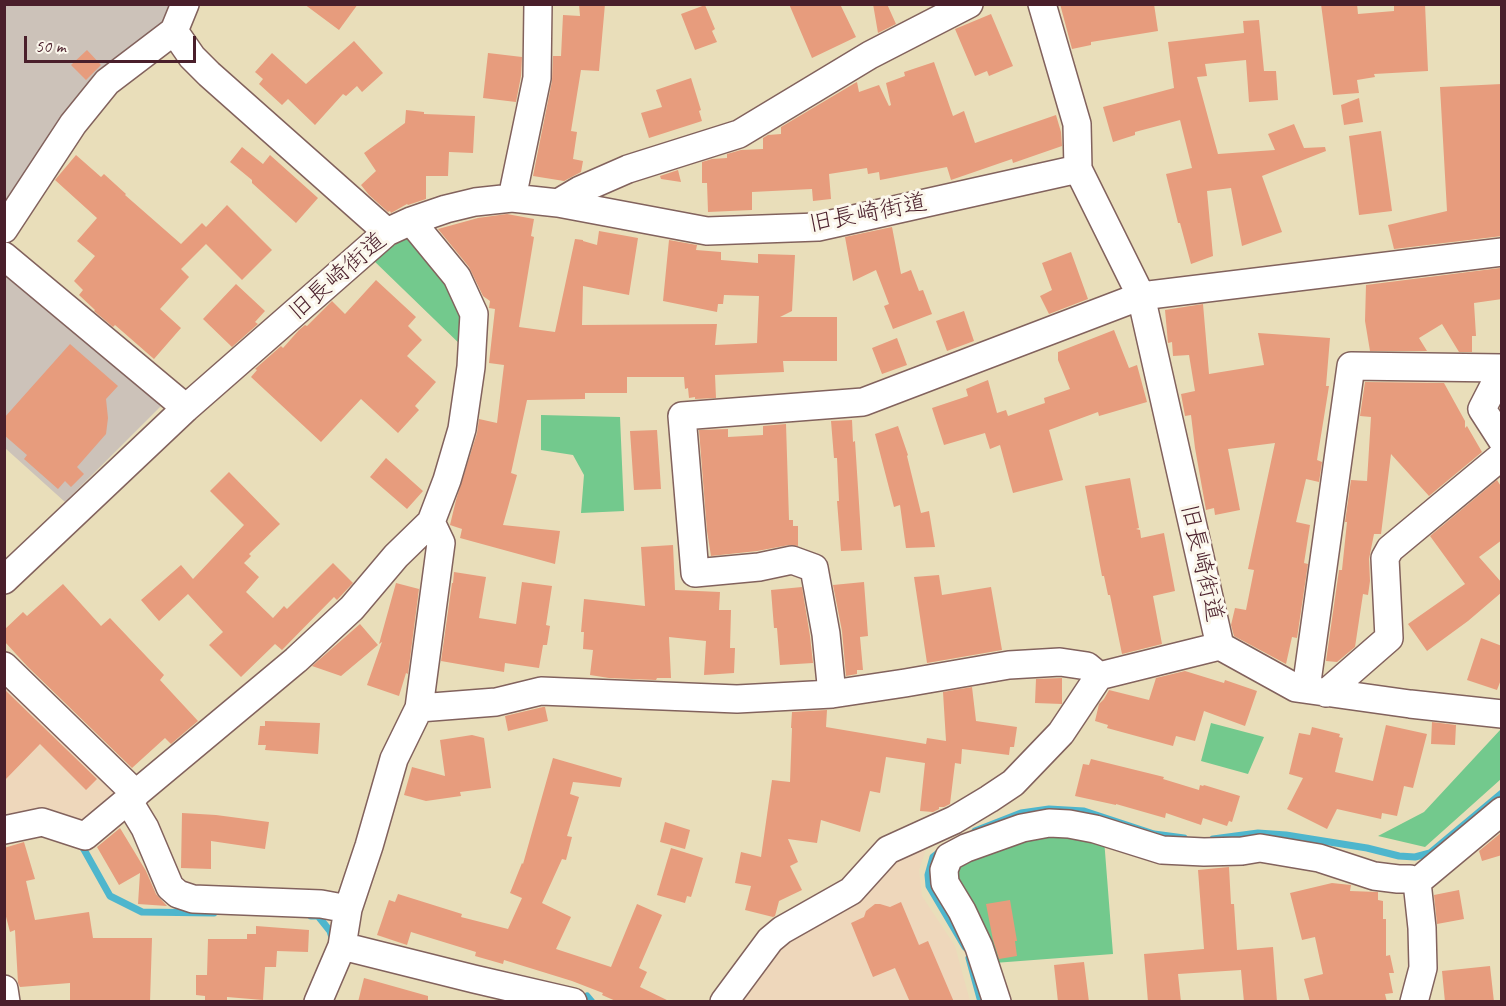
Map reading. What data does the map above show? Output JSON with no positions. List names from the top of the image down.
{
  "streets": {
    "street": ["旧長崎街道"]
  },
  "scale_bar": "50 m"
}
